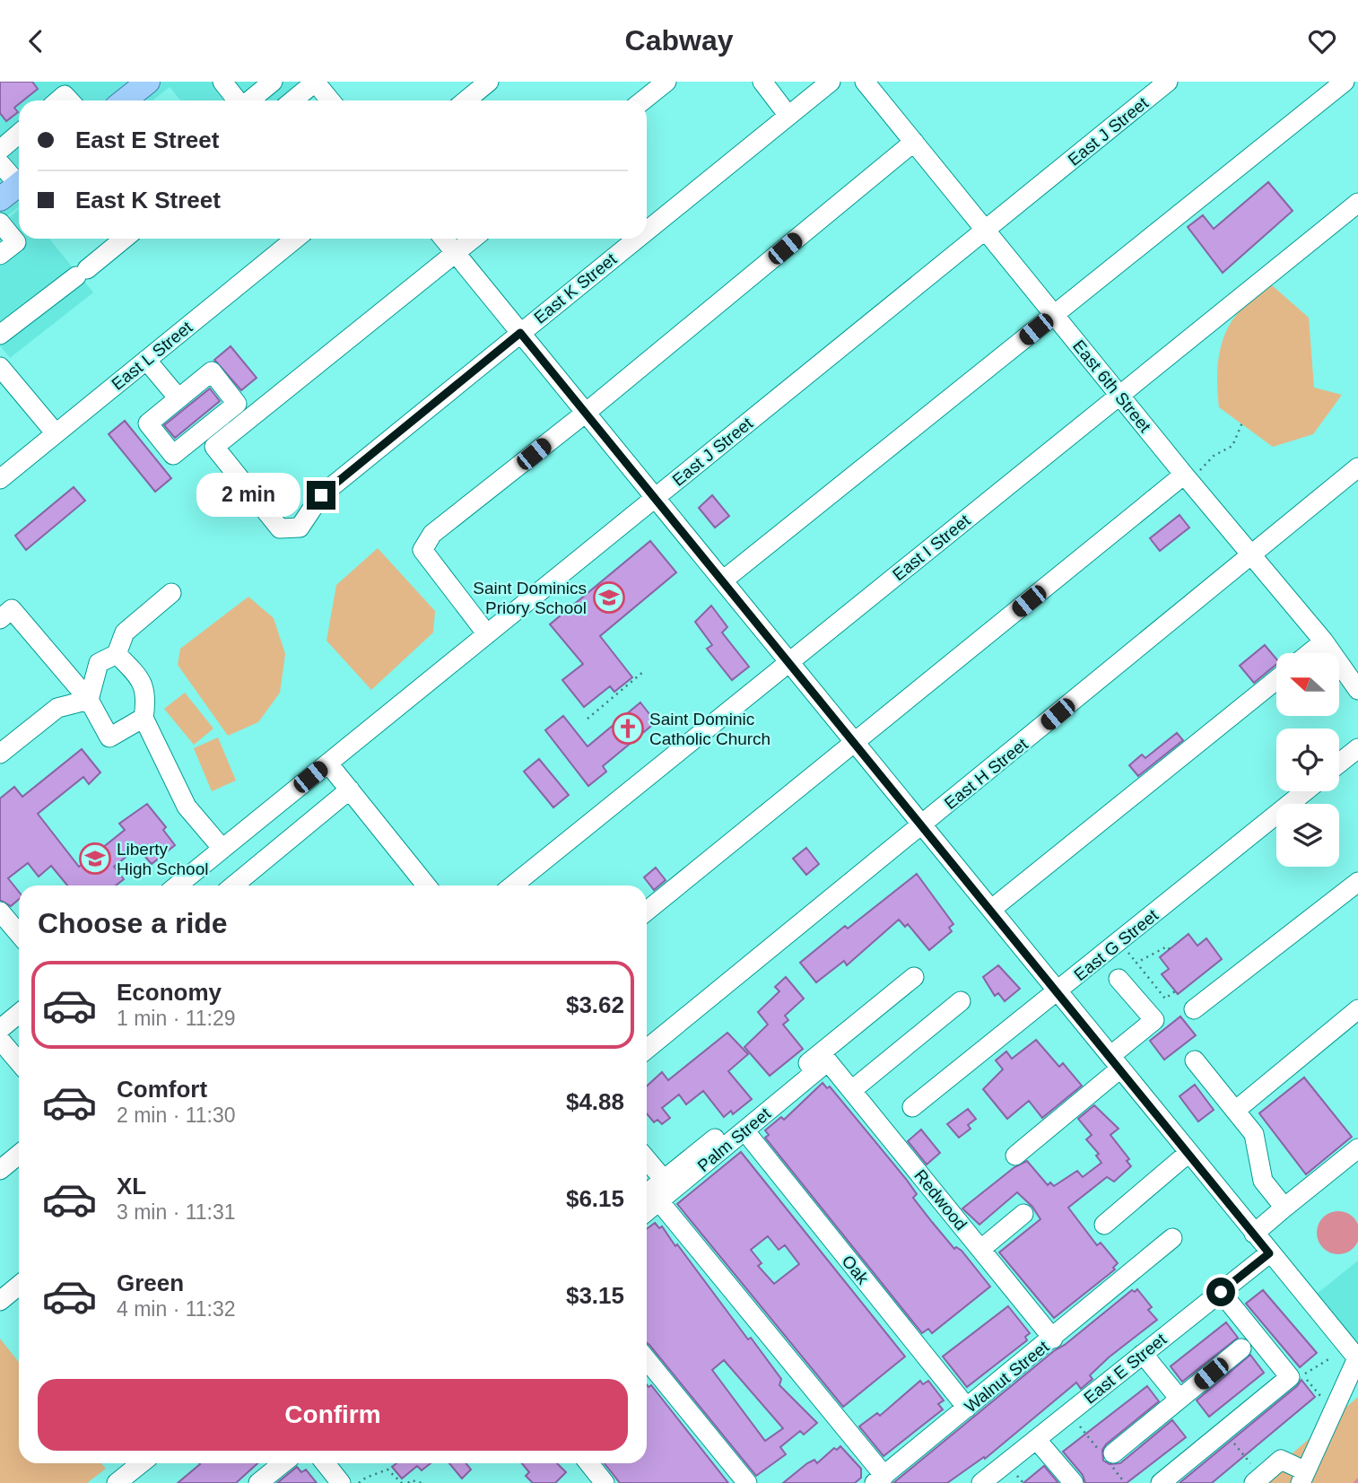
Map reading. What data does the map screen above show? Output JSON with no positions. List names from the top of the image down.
{
  "streets": {
    "street": [
      "East J Street",
      "East K Street",
      "East L Street",
      "East 6th Street",
      "East I Street",
      "East H Street",
      "East G Street",
      "Palm Street",
      "Redwood",
      "Oak",
      "East E Street",
      "Walnut Street"
    ]
  },
  "crossings": [
    ["East J Street", "East 6th Street"],
    ["East 6th Street", "East I Street"],
    ["East 6th Street", "East H Street"],
    ["Palm Street", "Redwood"],
    ["Palm Street", "Oak"],
    ["Redwood", "Walnut Street"],
    ["Oak", "Walnut Street"]
  ],
  "places": {
    "school or university": ["Saint Dominics Priory School", "Liberty High School"],
    "church": ["Saint Dominic Catholic Church"]
  },
  "north": "left",
  "page": {
    "header": "Cabway",
    "banner": ["East E Street", "East K Street"],
    "bubble": "2 min",
    "heading": "Choose a ride",
    "list": [
      {
        "name": "Economy",
        "note": "1 min · 11:29",
        "value": "$3.62"
      },
      {
        "name": "Comfort",
        "note": "2 min · 11:30",
        "value": "$4.88"
      },
      {
        "name": "XL",
        "note": "3 min · 11:31",
        "value": "$6.15"
      },
      {
        "name": "Green",
        "note": "4 min · 11:32",
        "value": "$3.15"
      }
    ],
    "buttons": "Confirm"
  }
}
